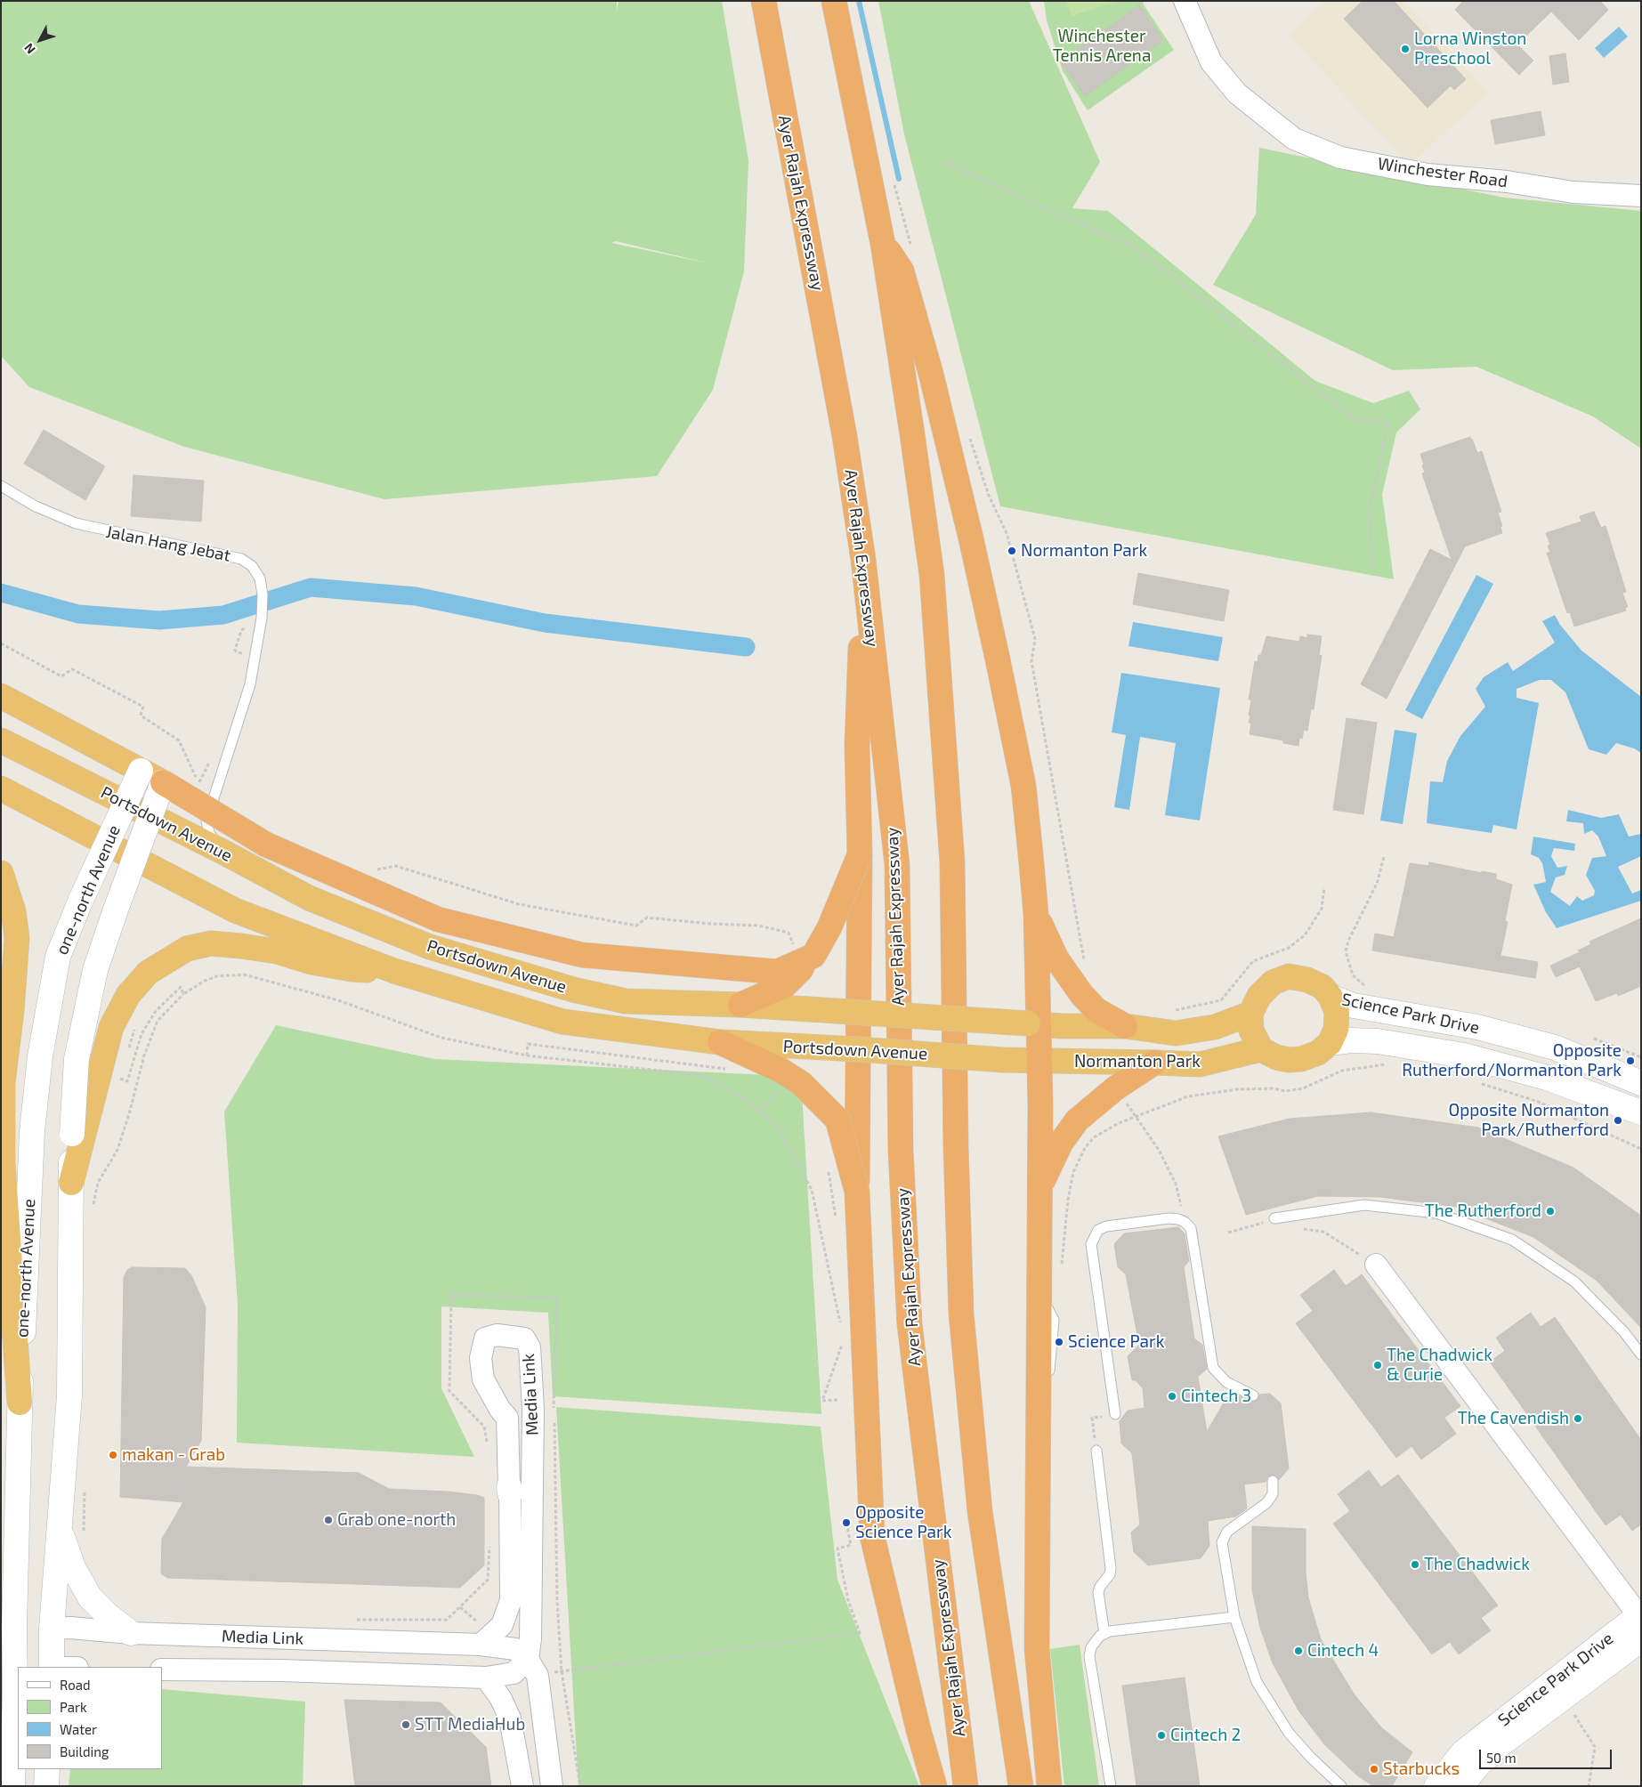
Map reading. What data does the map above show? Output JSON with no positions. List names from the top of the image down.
{
  "streets": {
    "highway": ["Ayer Rajah Expressway", "Portsdown Avenue", "Normanton Park"],
    "street": [
      "Winchester Road",
      "one-north Avenue",
      "Science Park Drive",
      "Media Link"
    ],
    "lane": ["Jalan Hang Jebat"]
  },
  "crossings": [
    ["Portsdown Avenue", "Normanton Park"],
    ["one-north Avenue", "Media Link"],
    ["Science Park Drive", "Normanton Park"]
  ],
  "parks": ["Winchester Tennis Arena"],
  "places": [
    "Lorna Winston Preschool",
    "Normanton Park",
    "Opposite Rutherford/Normanton Park",
    "Opposite Normanton Park/Rutherford",
    "The Rutherford",
    "Science Park",
    "The Chadwick & Curie",
    "Cintech 3",
    "The Cavendish",
    "makan - Grab",
    "Grab one-north",
    "Opposite Science Park",
    "The Chadwick",
    "Cintech 4",
    "STT MediaHub",
    "Cintech 2",
    "Starbucks"
  ],
  "legend": [
    "Road",
    "Park",
    "Water",
    "Building"
  ],
  "scale_bar": "50 m",
  "north": "bottom left"
}
